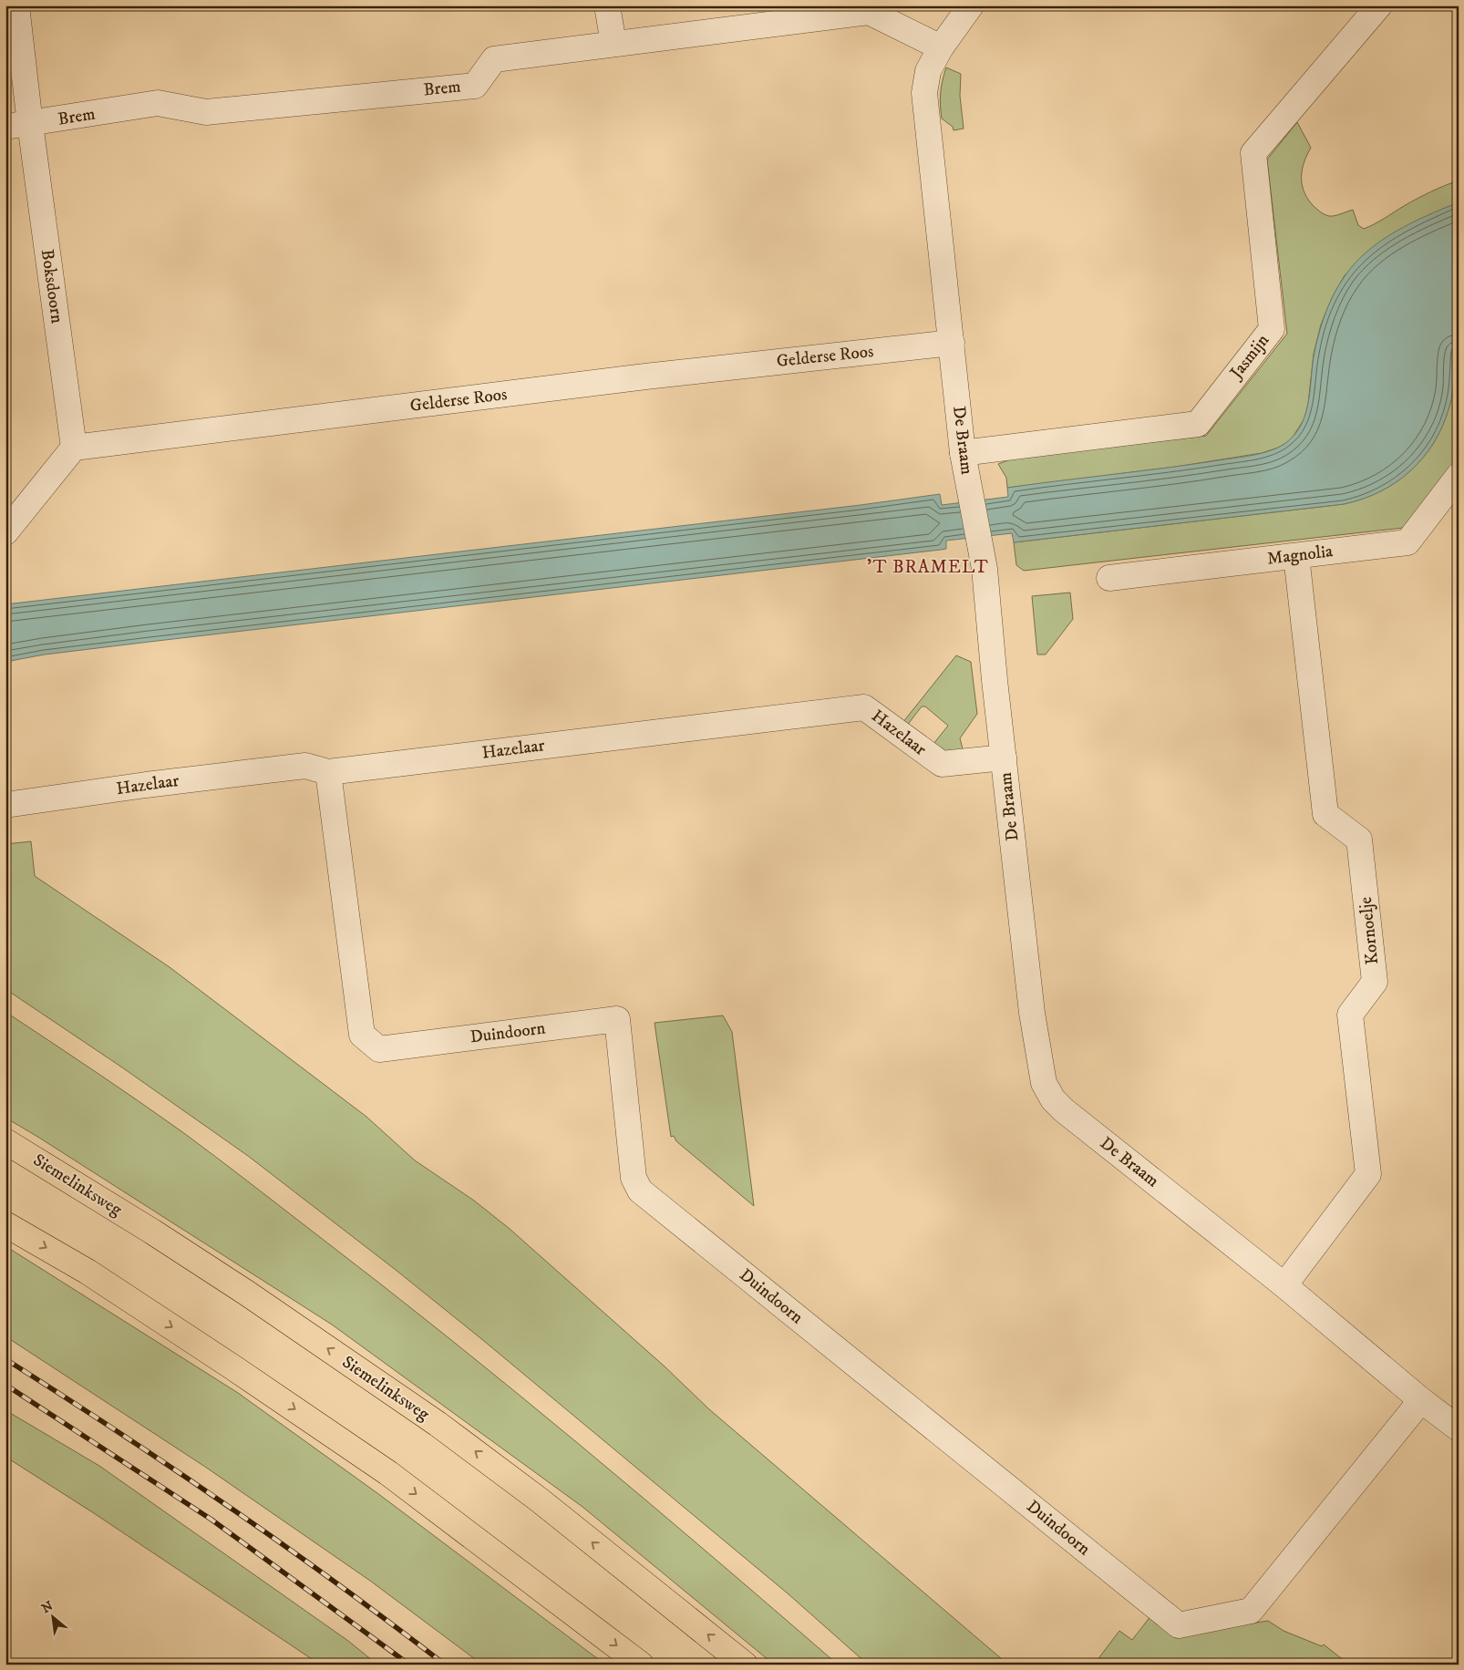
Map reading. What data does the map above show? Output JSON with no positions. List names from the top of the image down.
{
  "streets": {
    "main road": ["Siemelinksweg"],
    "street": [
      "Brem",
      "Boksdoorn",
      "Gelderse Roos",
      "Jasmijn",
      "De Braam",
      "Magnolia",
      "Hazelaar",
      "Kornoelje",
      "Duindoorn"
    ]
  },
  "crossings": [
    ["Brem", "Boksdoorn"],
    ["Brem", "De Braam"],
    ["Boksdoorn", "Gelderse Roos"],
    ["Gelderse Roos", "De Braam"],
    ["Jasmijn", "De Braam"],
    ["De Braam", "Hazelaar"],
    ["De Braam", "Kornoelje"],
    ["De Braam", "Duindoorn"],
    ["Magnolia", "Kornoelje"],
    ["Hazelaar", "Duindoorn"]
  ],
  "districts": ["'T BRAMELT"],
  "north": "top left"
}
